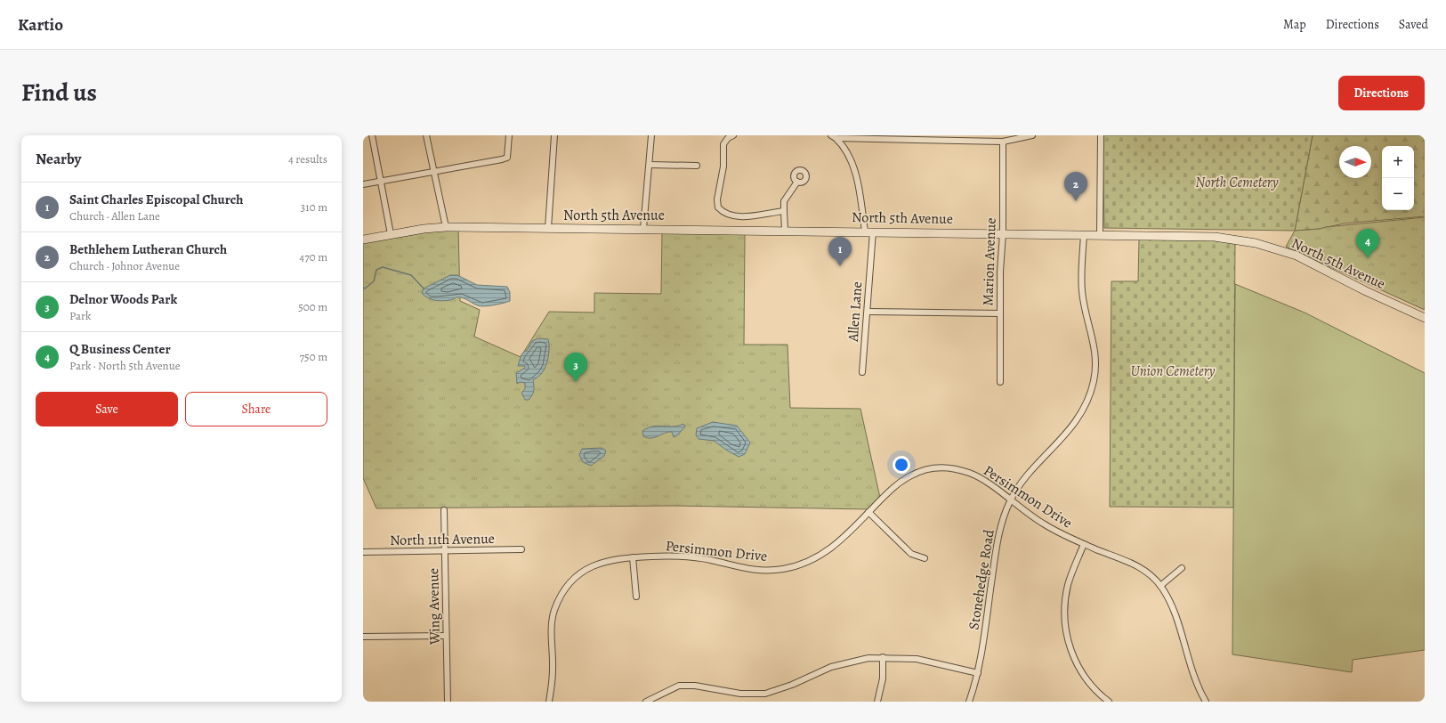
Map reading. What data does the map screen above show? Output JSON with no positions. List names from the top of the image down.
{
  "streets": {
    "main road": ["North 5th Avenue"],
    "street": [
      "Marion Avenue",
      "Allen Lane",
      "Persimmon Drive",
      "North 11th Avenue",
      "Stonehedge Road",
      "Wing Avenue"
    ]
  },
  "crossings": [
    ["North 5th Avenue", "Marion Avenue"],
    ["North 5th Avenue", "Allen Lane"],
    ["North 5th Avenue", "Stonehedge Road"],
    ["Persimmon Drive", "Stonehedge Road"],
    ["North 11th Avenue", "Wing Avenue"]
  ],
  "parks": ["North Cemetery", "Union Cemetery"],
  "north": "right",
  "page": {
    "header": "Kartio",
    "nav": ["Map", "Directions", "Saved"],
    "title": "Find us",
    "buttons": [
      "Directions",
      ["Save", "Share"]
    ],
    "heading": ["Nearby", "4 results"],
    "map_buttons": ["+", "−"],
    "pins": [
      "2",
      "4",
      "1",
      "3"
    ],
    "list": [
      {
        "mark": "1",
        "name": "Saint Charles Episcopal Church",
        "note": "Church · Allen Lane",
        "value": "310 m"
      },
      {
        "mark": "2",
        "name": "Bethlehem Lutheran Church",
        "note": "Church · Johnor Avenue",
        "value": "470 m"
      },
      {
        "mark": "3",
        "name": "Delnor Woods Park",
        "note": "Park",
        "value": "500 m"
      },
      {
        "mark": "4",
        "name": "Q Business Center",
        "note": "Park · North 5th Avenue",
        "value": "750 m"
      }
    ]
  }
}
